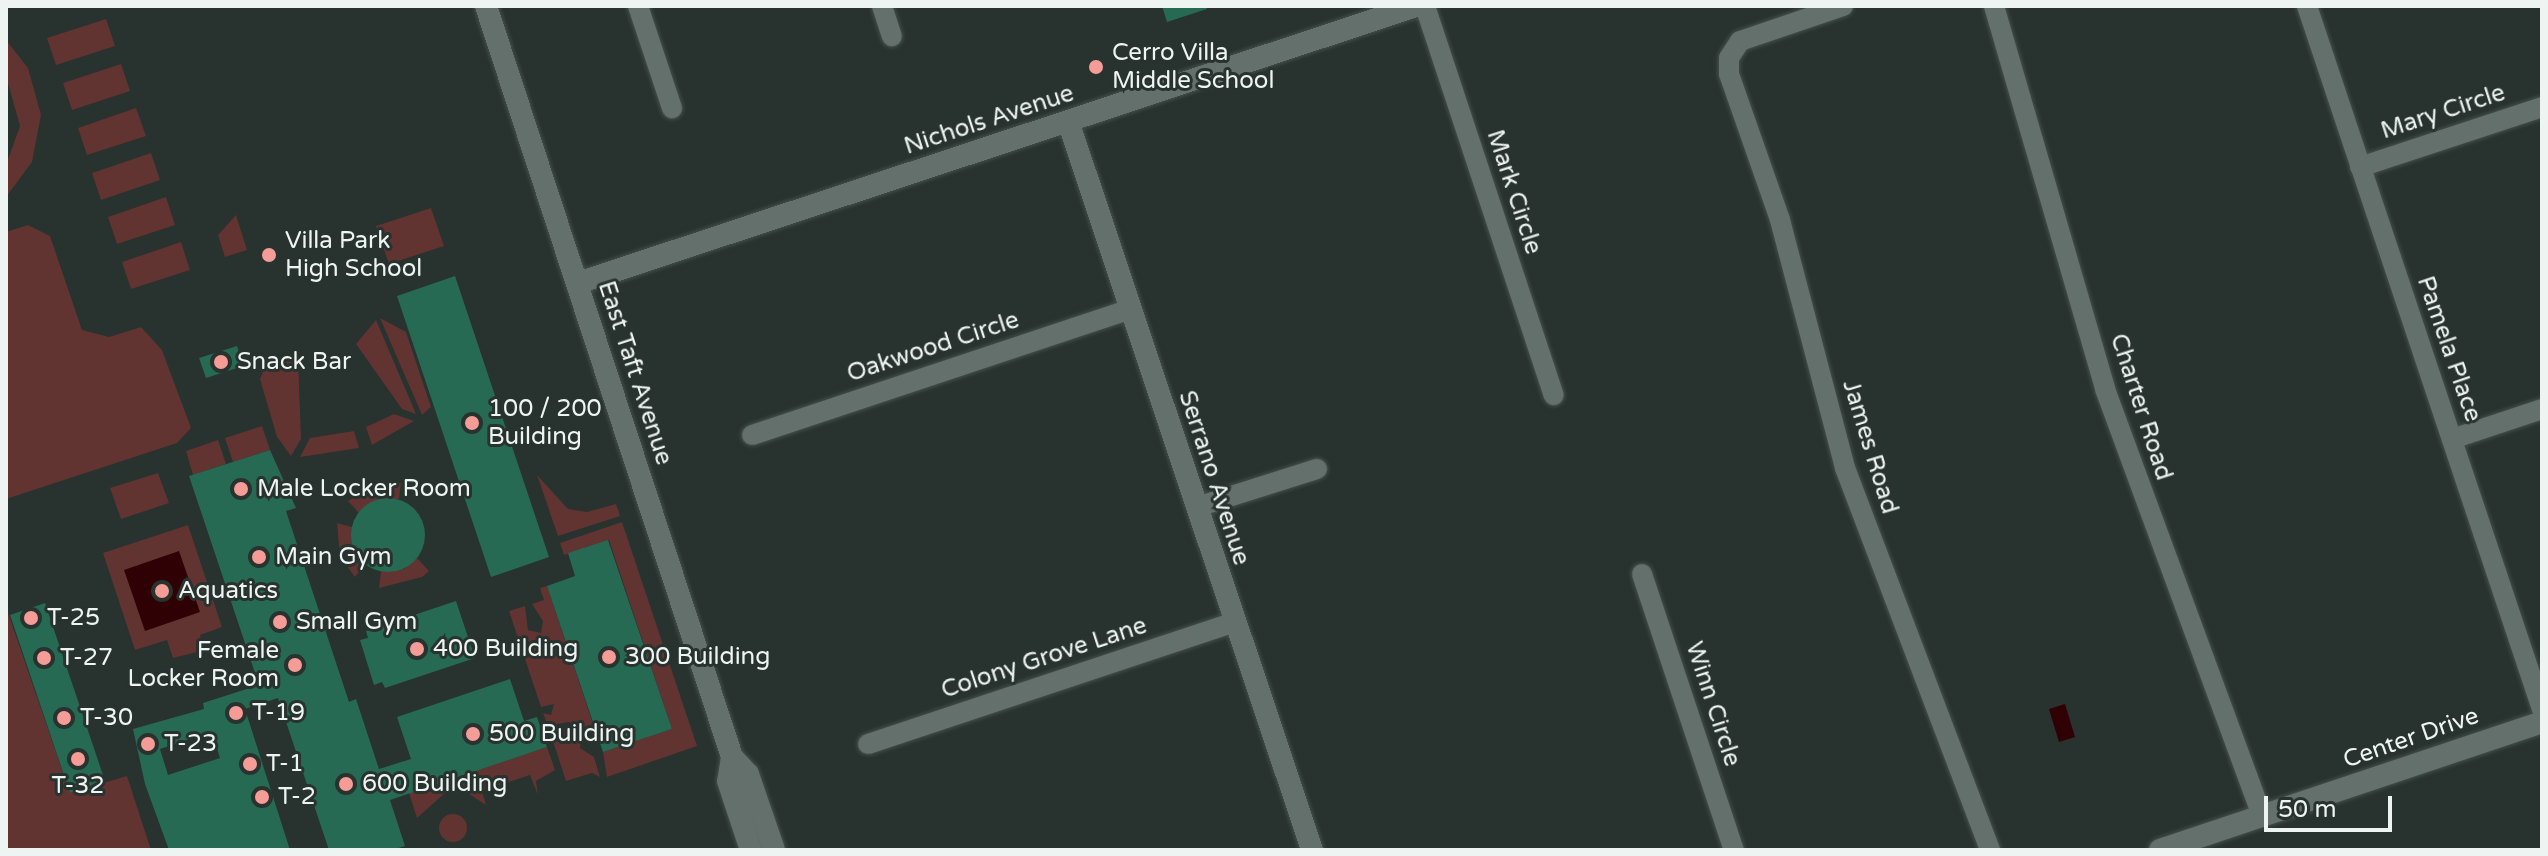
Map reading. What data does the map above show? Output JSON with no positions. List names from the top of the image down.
{
  "streets": {
    "street": [
      "Mary Circle",
      "Nichols Avenue",
      "Mark Circle",
      "Oakwood Circle",
      "Pamela Place",
      "East Taft Avenue",
      "Charter Road",
      "James Road",
      "Serrano Avenue",
      "Colony Grove Lane",
      "Winn Circle",
      "Center Drive"
    ]
  },
  "crossings": [
    ["Mary Circle", "Pamela Place"],
    ["Nichols Avenue", "East Taft Avenue"],
    ["Nichols Avenue", "Serrano Avenue"],
    ["Oakwood Circle", "Serrano Avenue"],
    ["Charter Road", "Center Drive"],
    ["Serrano Avenue", "Colony Grove Lane"]
  ],
  "places": [
    "Cerro Villa Middle School",
    "Villa Park High School",
    "Snack Bar",
    "100 / 200 Building",
    "Male Locker Room",
    "Main Gym",
    "Aquatics",
    "T-25",
    "Small Gym",
    "400 Building",
    "300 Building",
    "T-27",
    "Female Locker Room",
    "T-19",
    "T-30",
    "500 Building",
    "T-23",
    "T-32",
    "T-1",
    "600 Building",
    "T-2"
  ],
  "scale_bar": "50 m"
}
